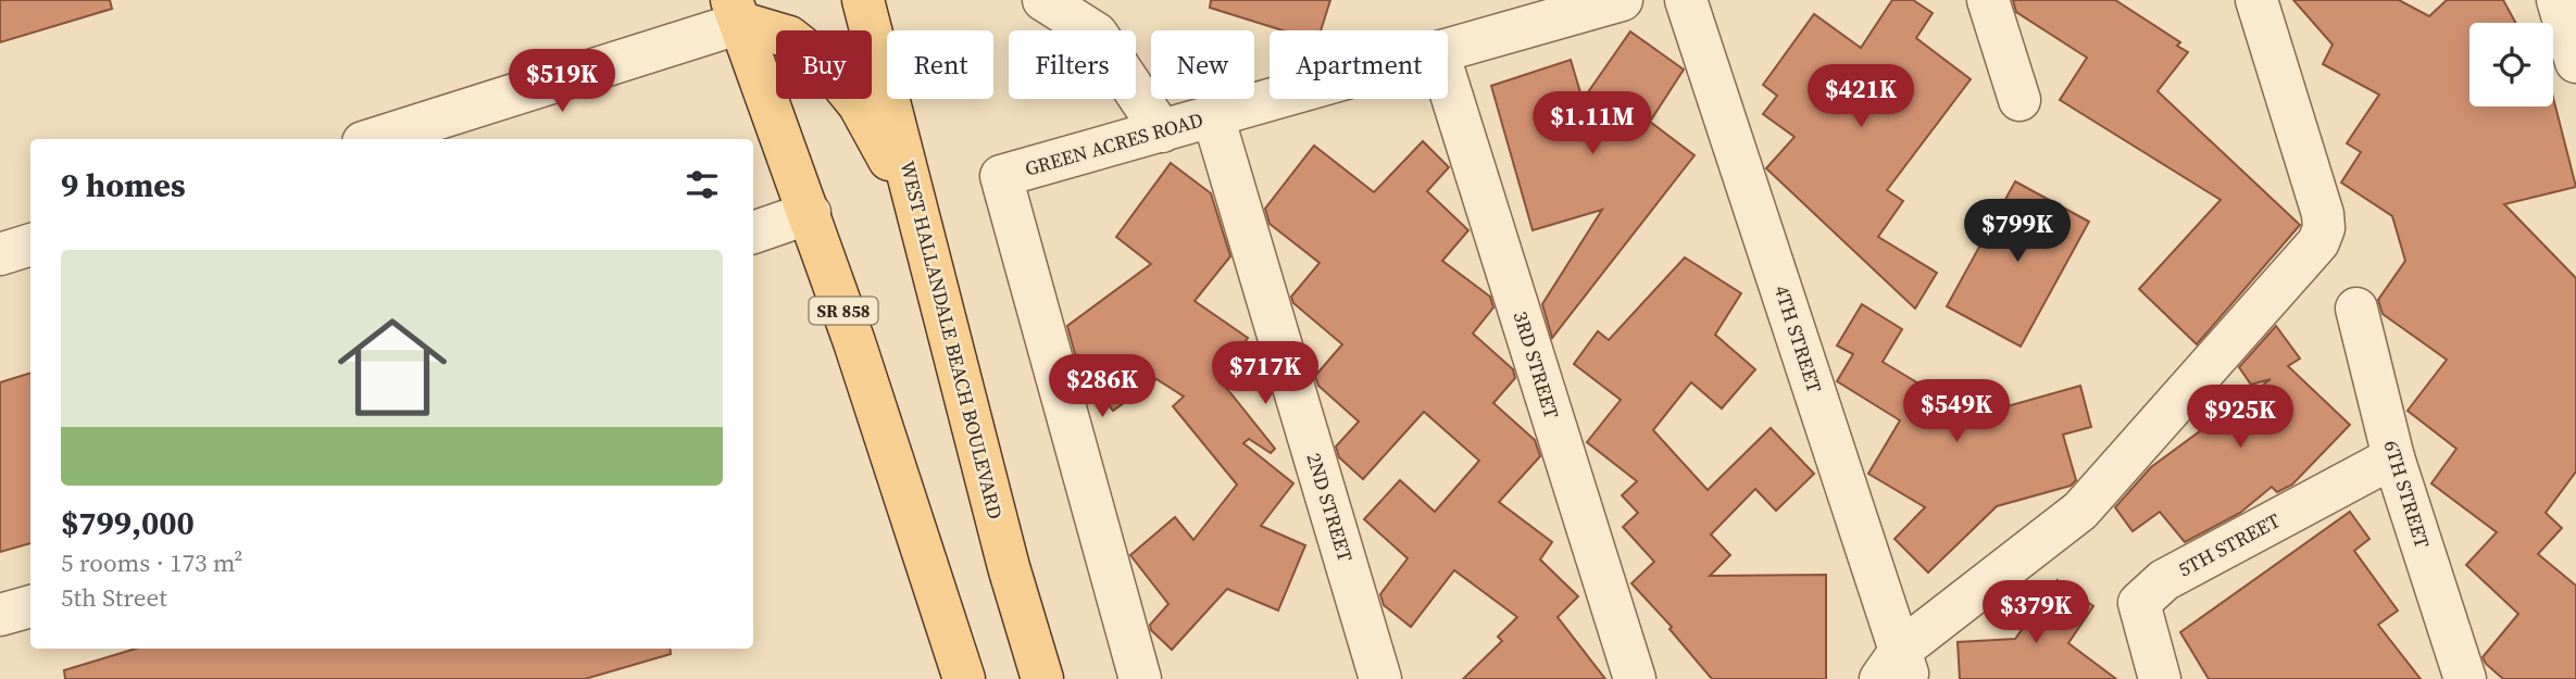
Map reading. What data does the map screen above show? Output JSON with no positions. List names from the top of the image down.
{
  "streets": {
    "main road": ["SR 858", "WEST HALLANDALE BEACH BOULEVARD"],
    "street": [
      "GREEN ACRES ROAD",
      "4TH STREET",
      "3RD STREET",
      "6TH STREET",
      "2ND STREET",
      "5TH STREET"
    ]
  },
  "crossings": [
    ["GREEN ACRES ROAD", "2ND STREET"],
    ["6TH STREET", "5TH STREET"]
  ],
  "page": {
    "chip": [
      "Buy",
      "Rent",
      "Filters",
      "New",
      "Apartment"
    ],
    "price": [
      "$519K",
      "$421K",
      "$1.11M",
      "$799K",
      "$717K",
      "$286K",
      "$549K",
      "$925K",
      "$379K"
    ],
    "heading": "9 homes",
    "list": [
      {
        "name": "$799,000",
        "note": "5 rooms · 173 m² · 5th Street"
      }
    ]
  }
}
